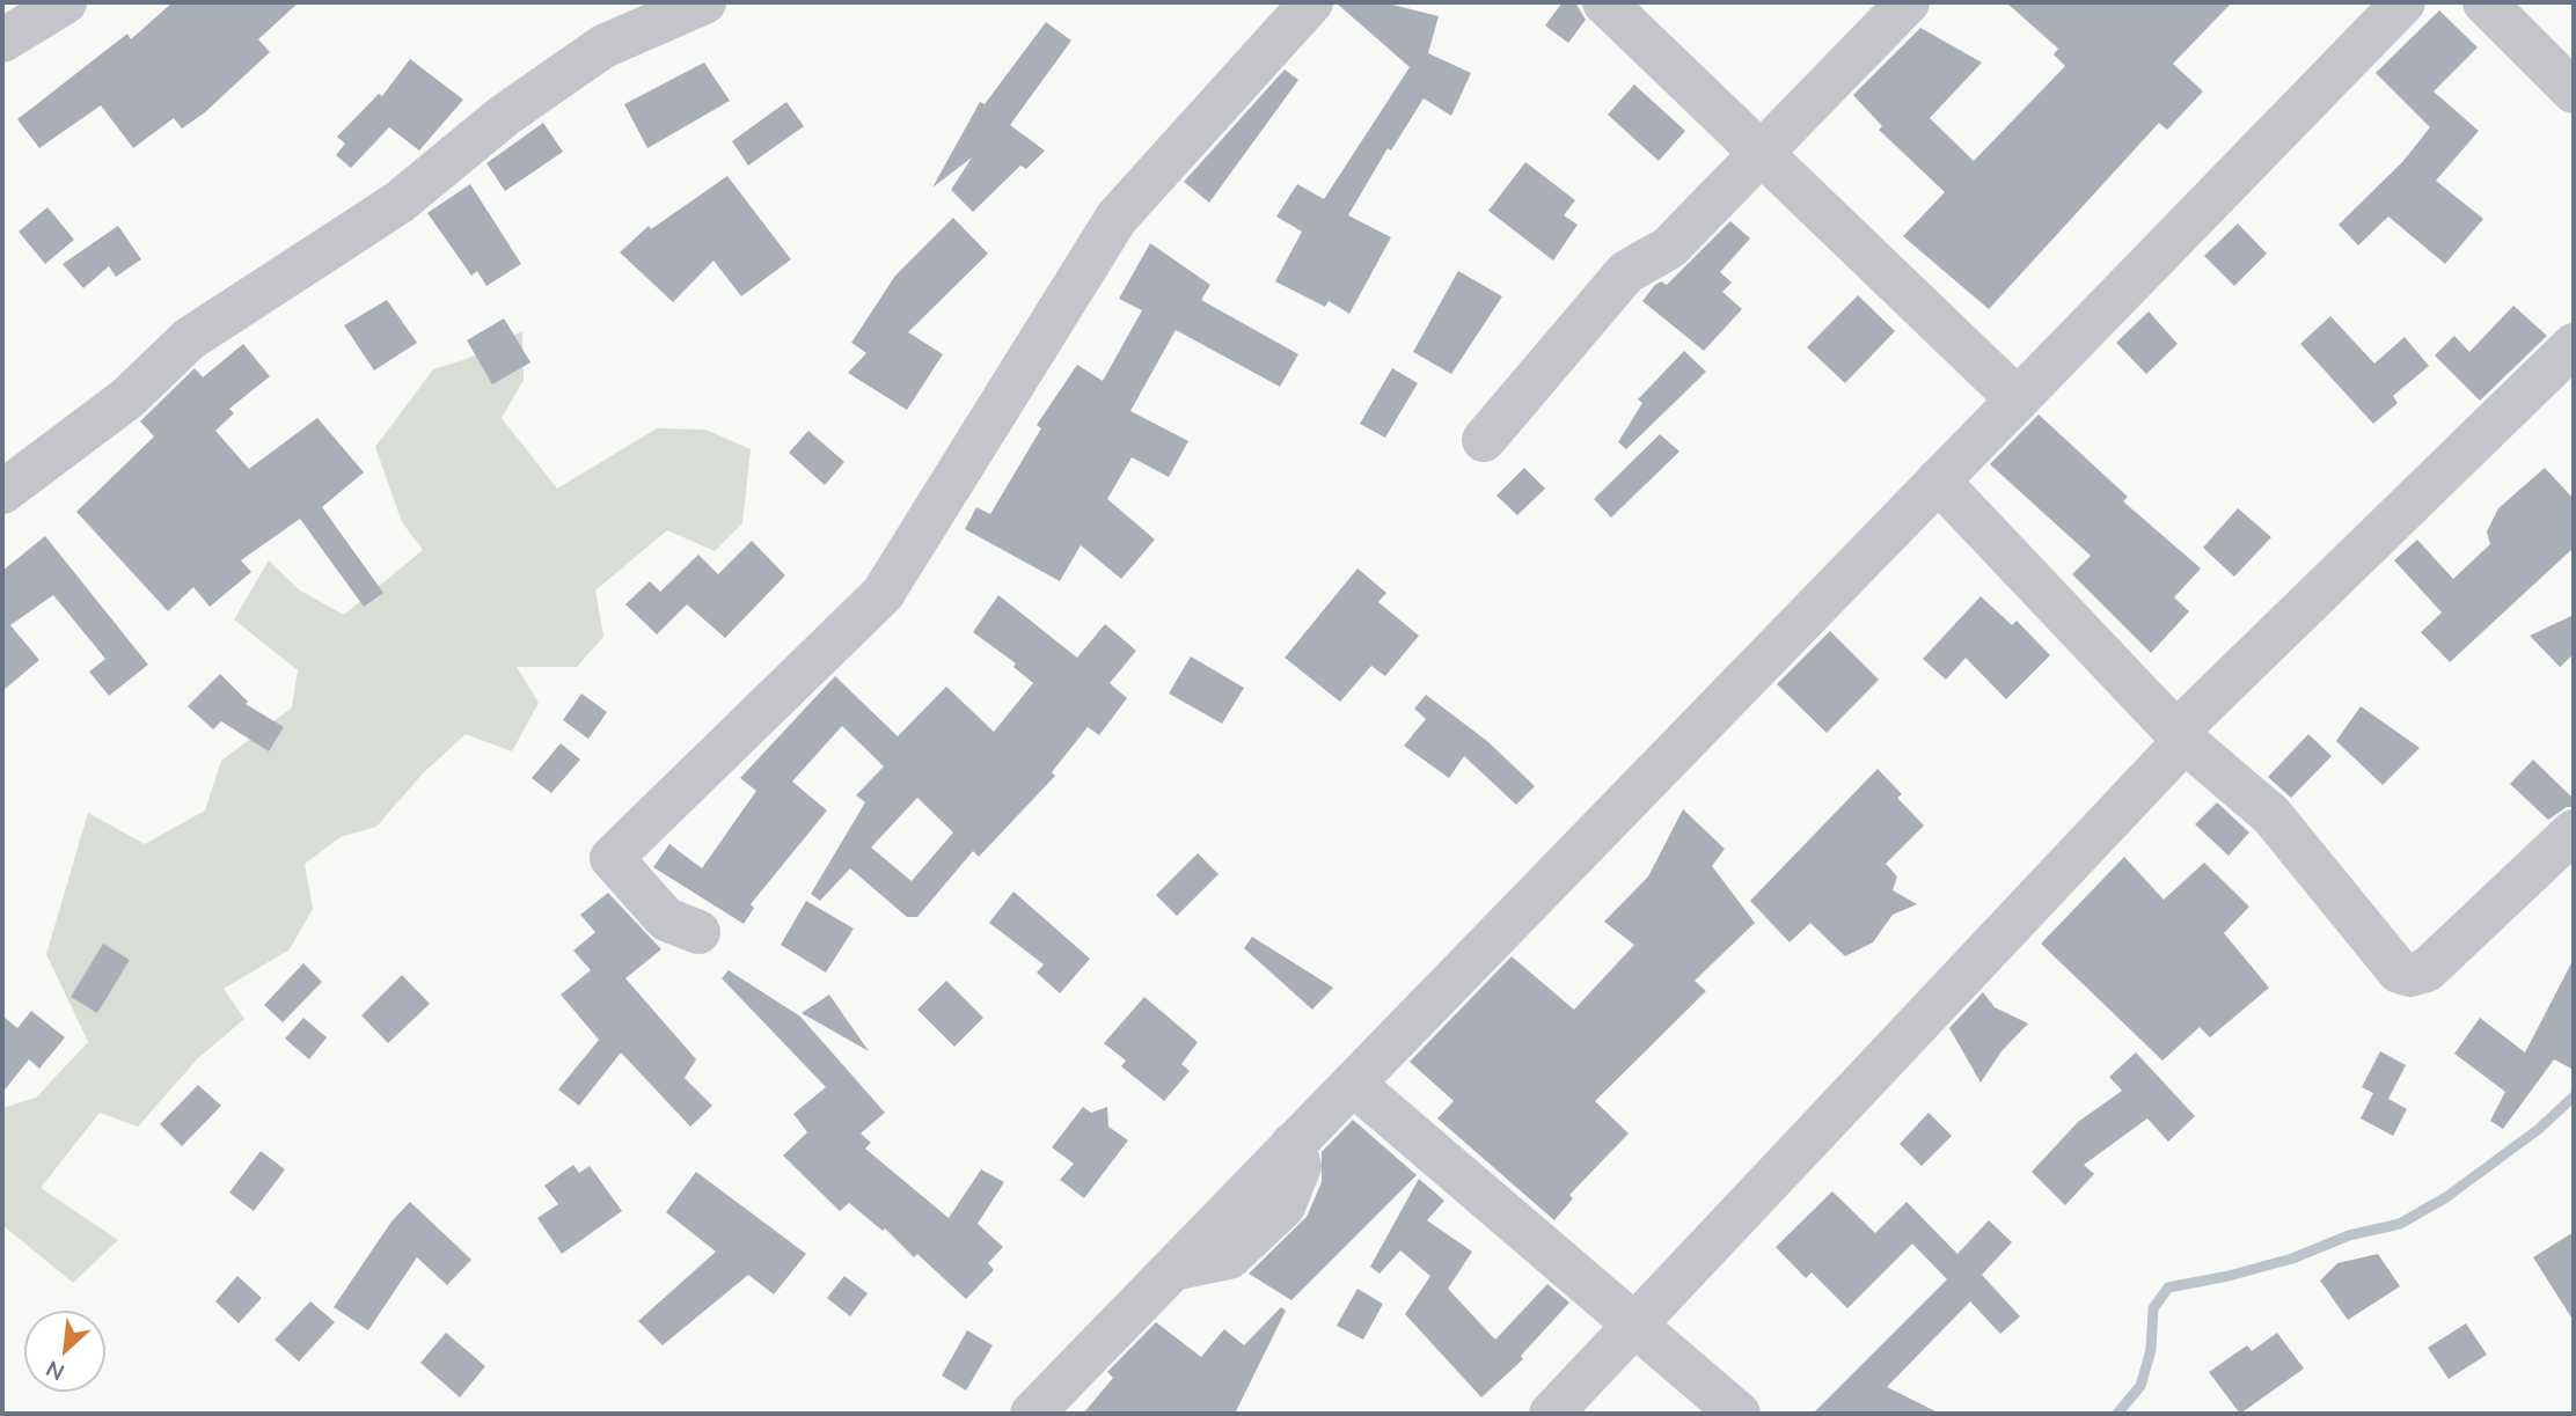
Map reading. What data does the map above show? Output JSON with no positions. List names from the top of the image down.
{
  "north": "bottom left"
}
